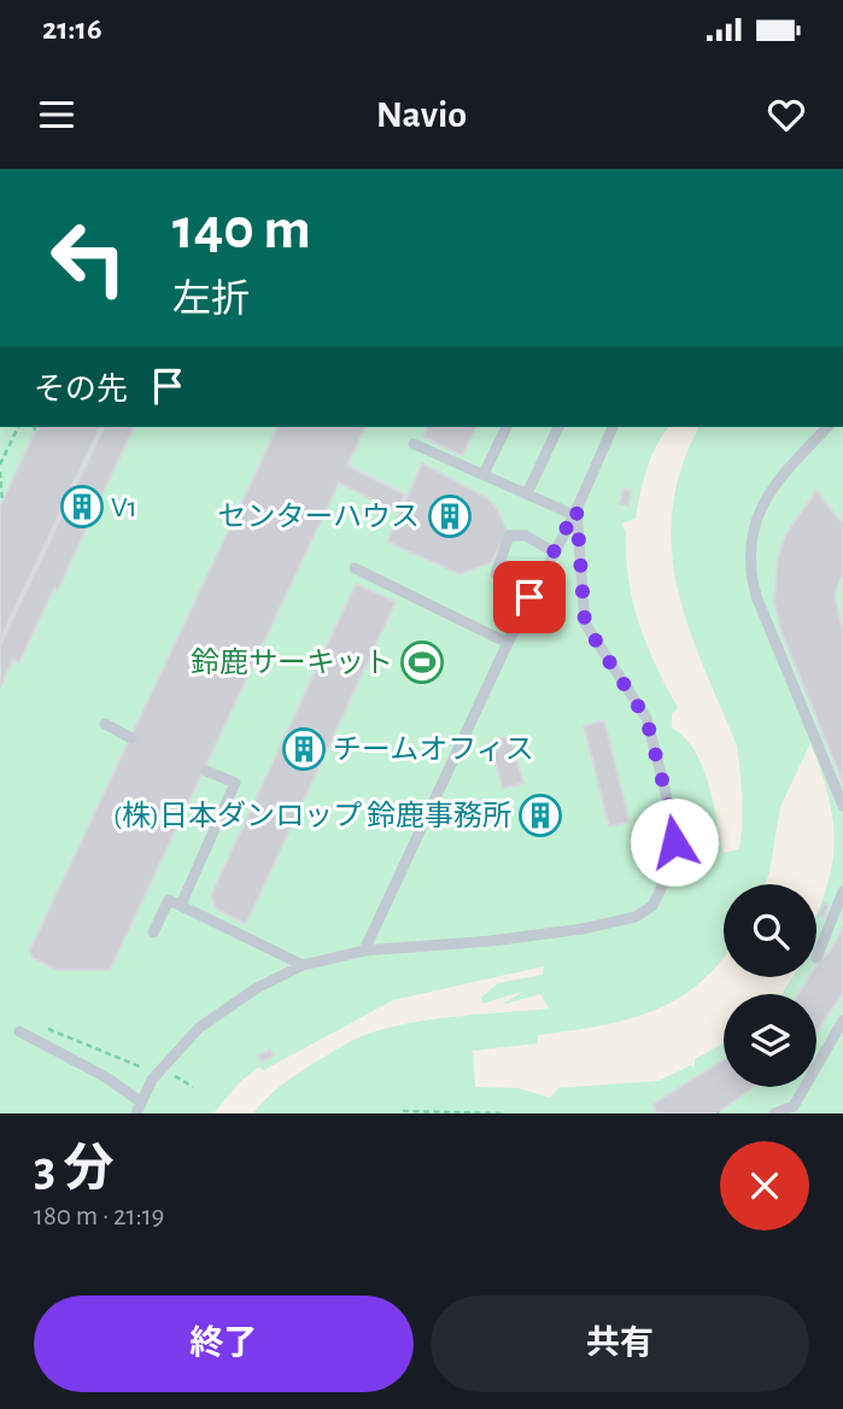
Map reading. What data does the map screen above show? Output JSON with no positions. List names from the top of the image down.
{
  "places": {
    "building": [
      "V1",
      "センターハウス",
      "チームオフィス",
      "(株)日本ダンロップ 鈴鹿事務所"
    ],
    "sports": ["鈴鹿サーキット"]
  },
  "page": {
    "status": "21:16",
    "header": "Navio",
    "turn": ["140 m", "左折"],
    "then": "その先",
    "heading": ["3 分", "180 m · 21:19"],
    "buttons": ["終了", "共有"]
  }
}
